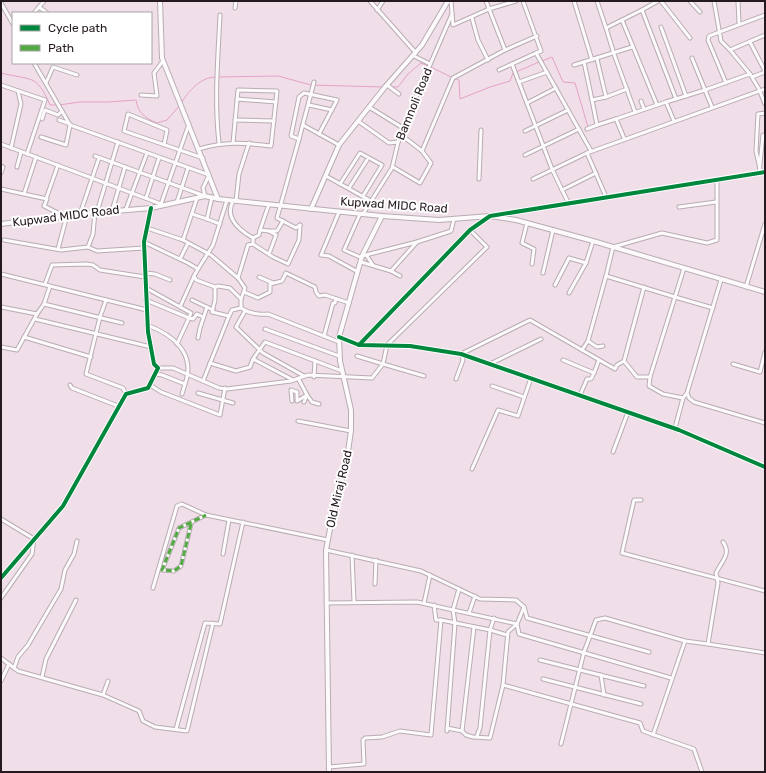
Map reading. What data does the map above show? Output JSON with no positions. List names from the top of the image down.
{
  "streets": {
    "main road": ["Kupwad MIDC Road", "Old Miraj Road"],
    "street": ["Bamnoli Road"]
  },
  "crossings": [
    ["Bamnoli Road", "Kupwad MIDC Road"],
    ["Bamnoli Road", "Old Miraj Road"],
    ["Kupwad MIDC Road", "Old Miraj Road"]
  ],
  "legend": ["Cycle path", "Path"]
}
